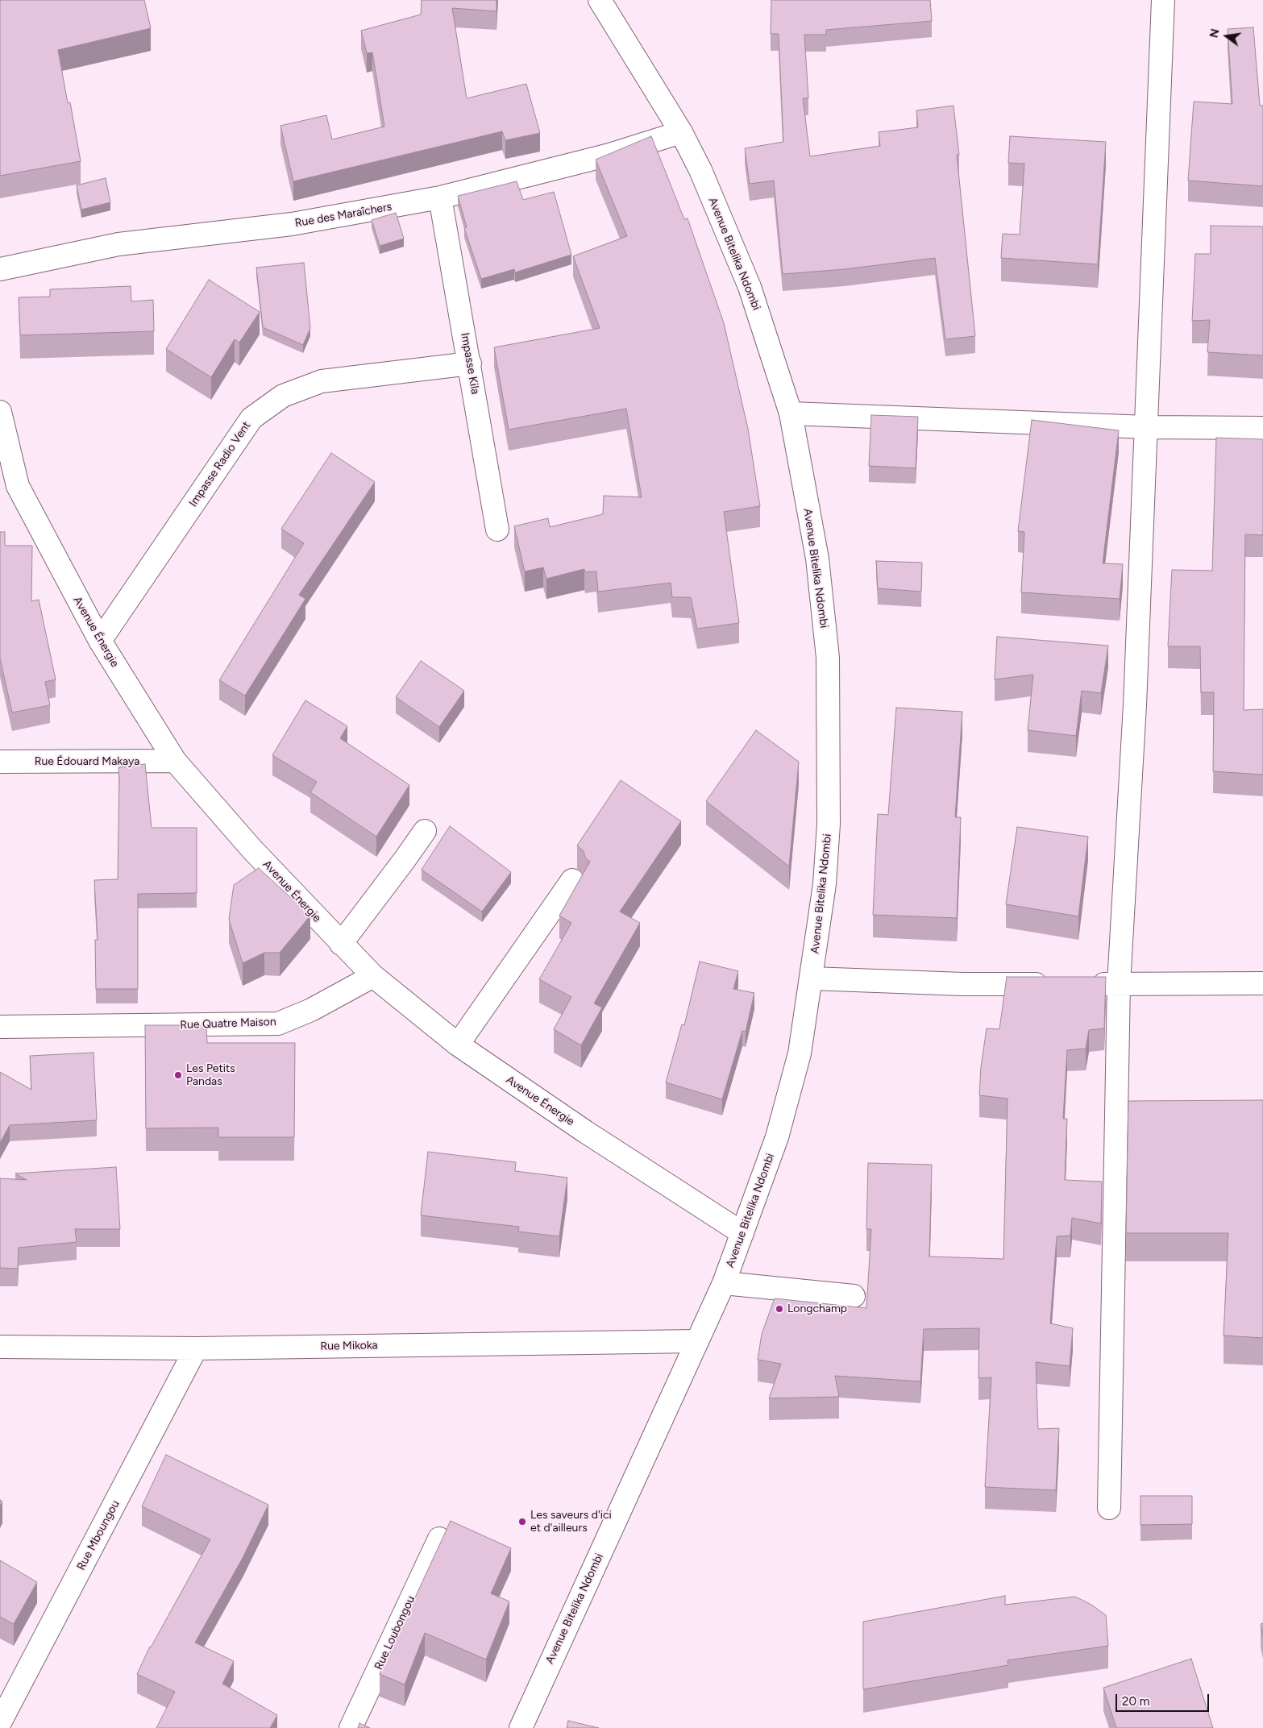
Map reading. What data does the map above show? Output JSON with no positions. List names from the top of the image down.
{
  "streets": {
    "street": [
      "Rue des Maraîchers",
      "Avenue Bitelika Ndombi",
      "Impasse Kila",
      "Impasse Radio Vent",
      "Avenue Énergie",
      "Rue Édouard Makaya",
      "Rue Quatre Maison",
      "Rue Mikoka",
      "Rue Mboungou",
      "Rue Loubongou"
    ]
  },
  "crossings": [
    ["Rue des Maraîchers", "Avenue Bitelika Ndombi"],
    ["Rue des Maraîchers", "Impasse Kila"],
    ["Avenue Bitelika Ndombi", "Avenue Énergie"],
    ["Avenue Bitelika Ndombi", "Rue Mikoka"],
    ["Impasse Kila", "Impasse Radio Vent"],
    ["Impasse Radio Vent", "Avenue Énergie"],
    ["Avenue Énergie", "Rue Édouard Makaya"],
    ["Avenue Énergie", "Rue Quatre Maison"],
    ["Rue Mikoka", "Rue Mboungou"]
  ],
  "places": ["Les Petits Pandas", "Longchamp", "Les saveurs d'ici et d'ailleurs"],
  "scale_bar": "20 m",
  "north": "left"
}
